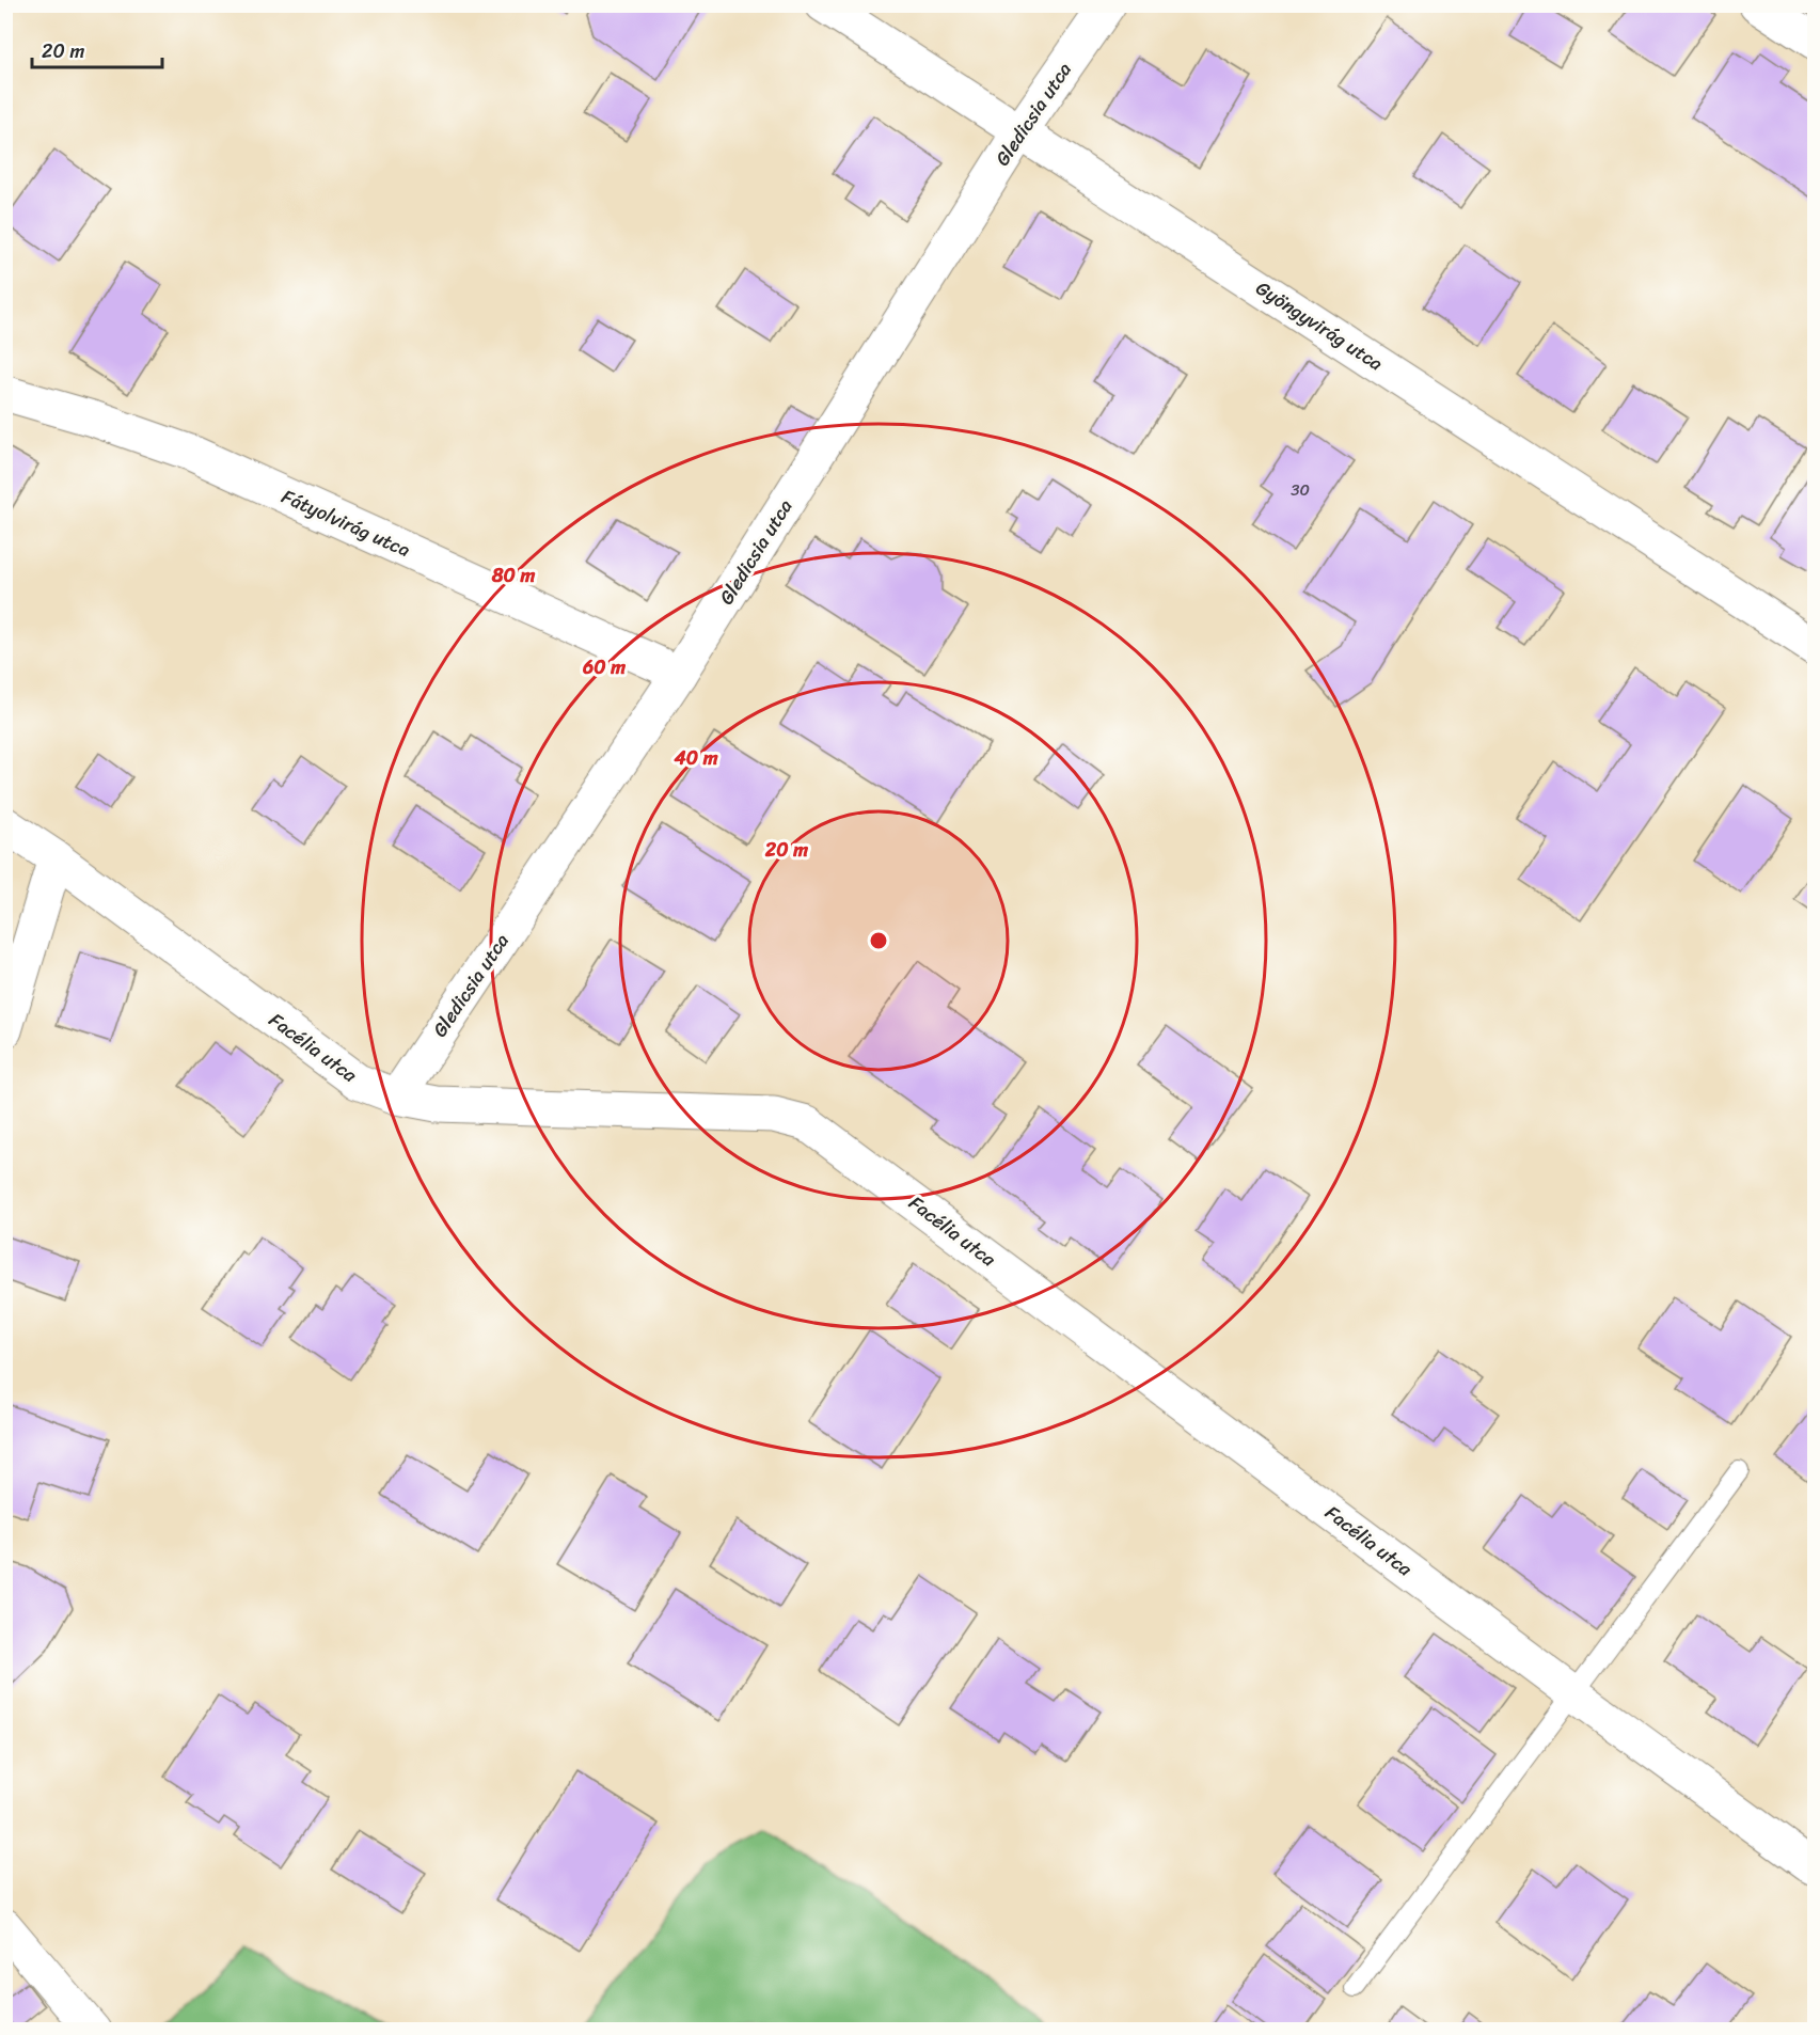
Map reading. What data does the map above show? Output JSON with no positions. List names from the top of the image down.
{
  "streets": {
    "street": [
      "Gledicsia utca",
      "Gyöngyvirág utca",
      "Fátyolvirág utca",
      "Facélia utca"
    ]
  },
  "crossings": [
    ["Gledicsia utca", "Gyöngyvirág utca"],
    ["Gledicsia utca", "Fátyolvirág utca"],
    ["Gledicsia utca", "Facélia utca"]
  ],
  "house_numbers": ["30"],
  "scale_bar": "20 m",
  "rings": [
    "80 m",
    "60 m",
    "40 m",
    "20 m"
  ]
}
